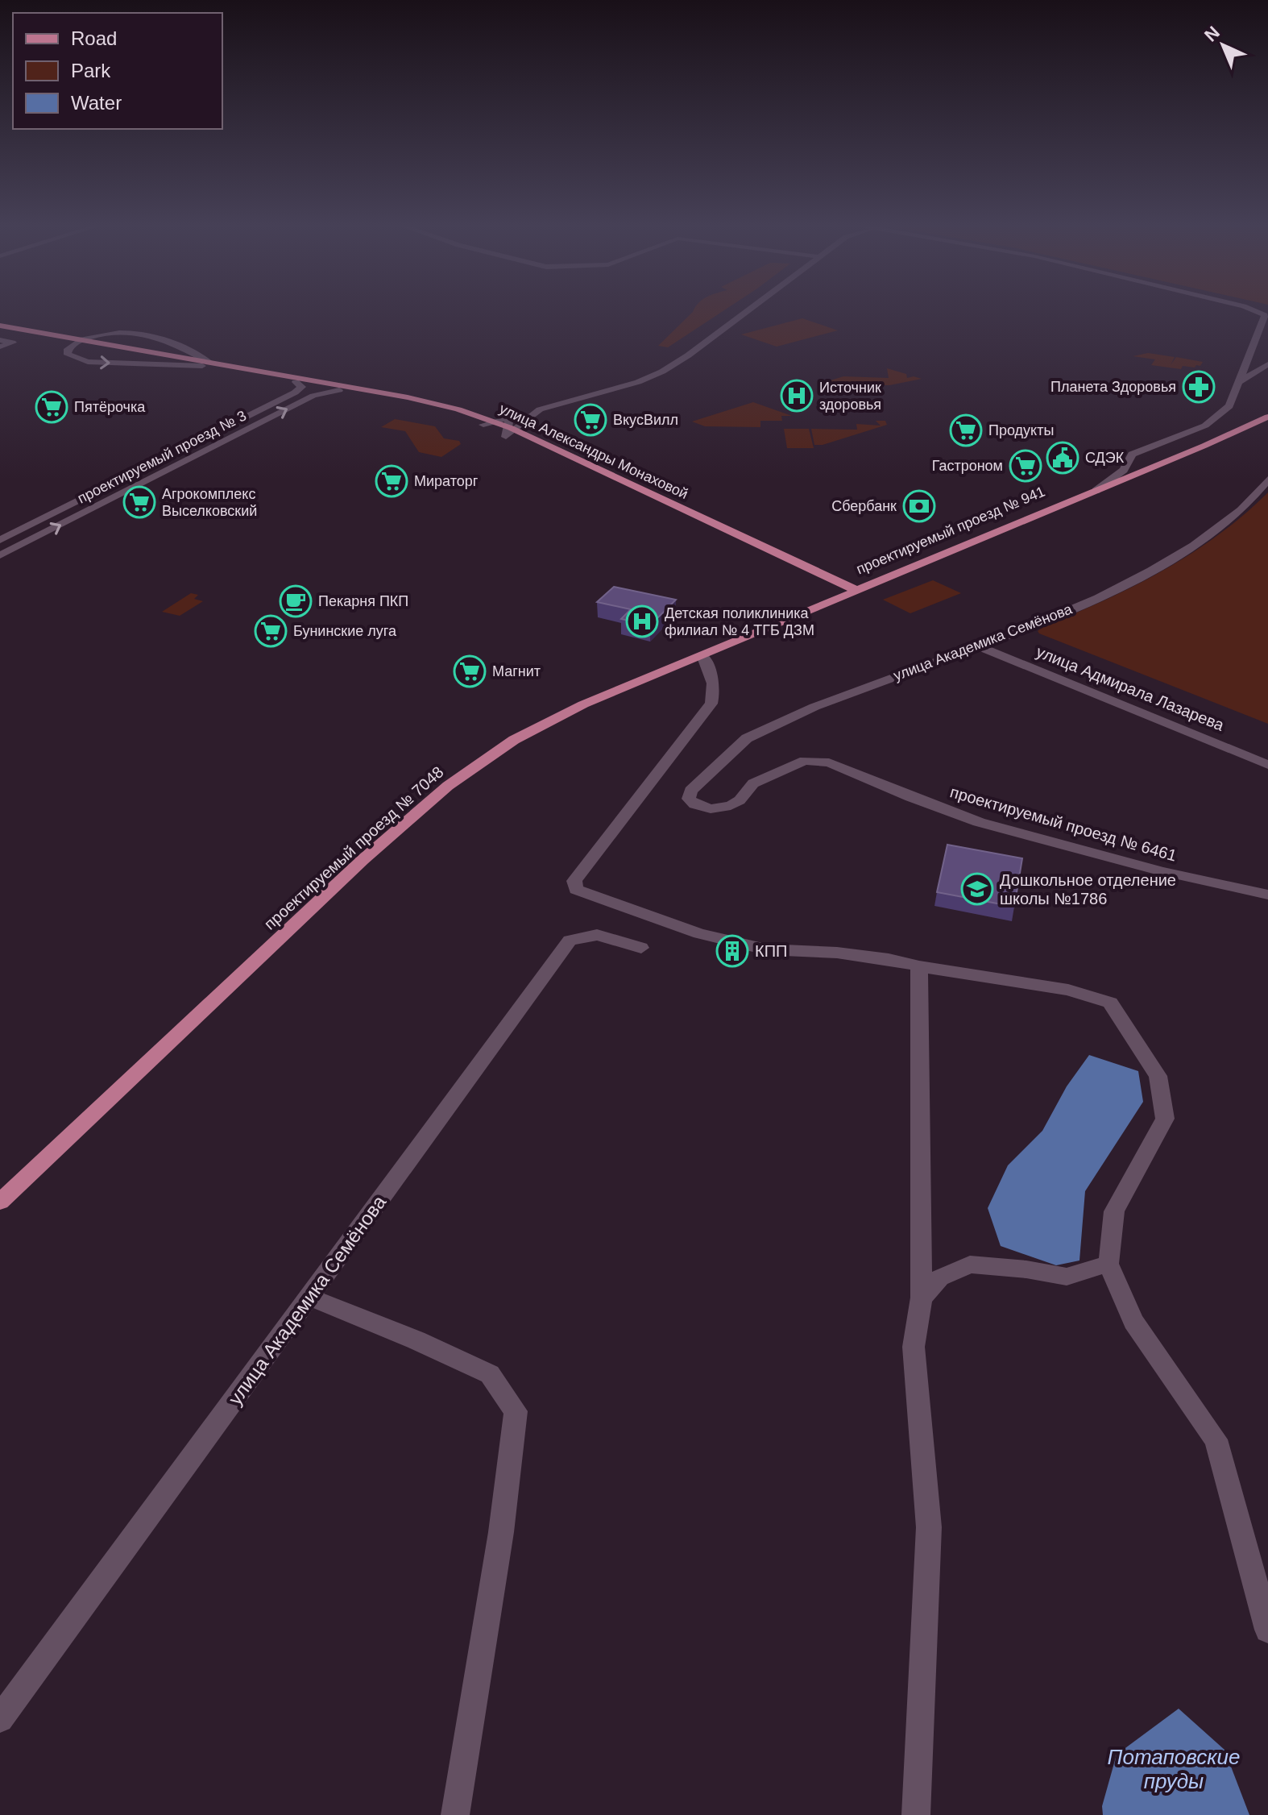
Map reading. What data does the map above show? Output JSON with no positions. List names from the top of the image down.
{
  "streets": {
    "main road": ["улица Александры Монаховой", "проектируемый проезд № 941", "проектируемый проезд № 7048"],
    "street": [
      "проектируемый проезд № 3",
      "улица Академика Семёнова",
      "улица Адмирала Лазарева",
      "проектируемый проезд № 6461"
    ]
  },
  "crossings": [
    ["улица Александры Монаховой", "проектируемый проезд № 3"],
    ["улица Александры Монаховой", "проектируемый проезд № 941"],
    ["улица Александры Монаховой", "проектируемый проезд № 7048"],
    ["проектируемый проезд № 941", "проектируемый проезд № 7048"],
    ["улица Академика Семёнова", "улица Адмирала Лазарева"],
    ["улица Академика Семёнова", "проектируемый проезд № 6461"]
  ],
  "water": ["Потаповские пруды"],
  "places": {
    "pharmacy": ["Планета Здоровья"],
    "hospital": ["Источник здоровья", "Детская поликлиника филиал № 4 ТГБ ДЗМ"],
    "supermarket": [
      "Пятёрочка",
      "ВкусВилл",
      "Продукты",
      "Гастроном",
      "Мираторг",
      "Агрокомплекс Выселковский",
      "Бунинские луга",
      "Магнит"
    ],
    "public building": ["СДЭК"],
    "bank": ["Сбербанк"],
    "cafe": ["Пекарня ПКП"],
    "school or university": ["Дошкольное отделение школы №1786"],
    "building": ["КПП"]
  },
  "legend": ["Road", "Park", "Water"],
  "north": "top left"
}
